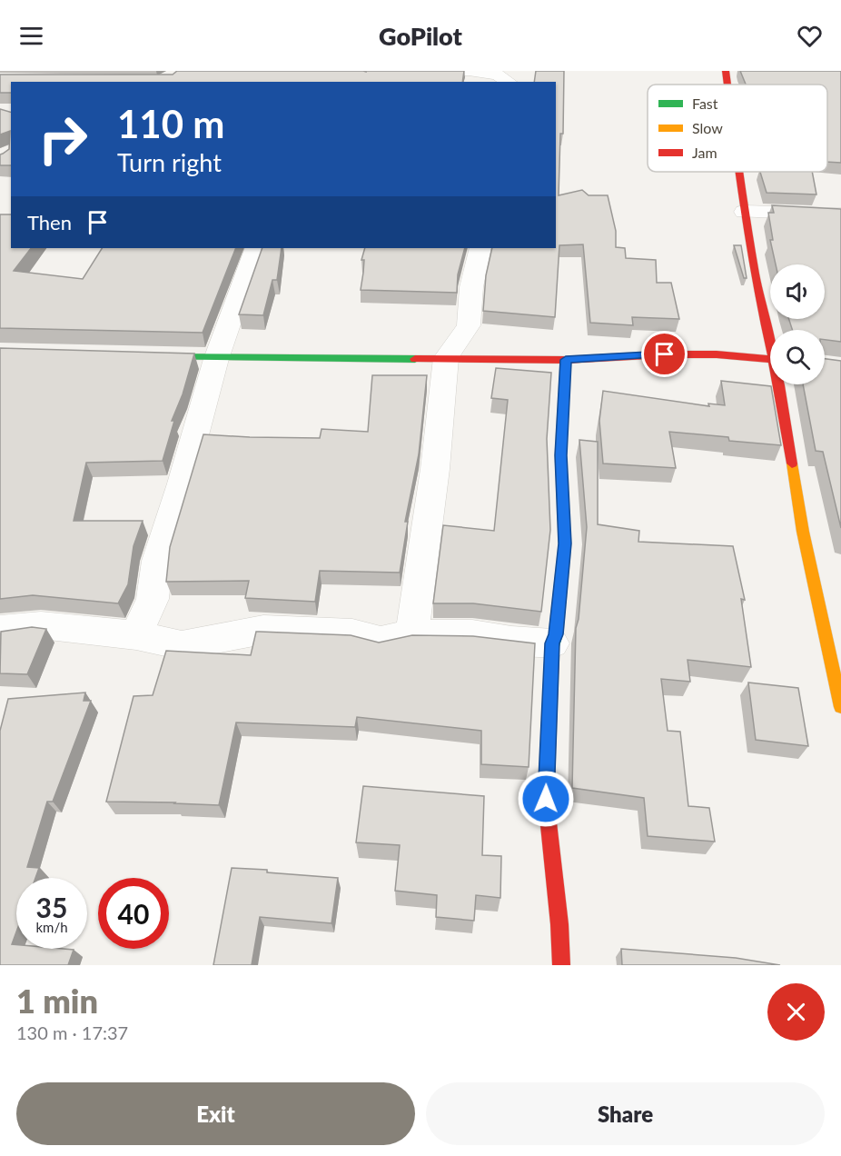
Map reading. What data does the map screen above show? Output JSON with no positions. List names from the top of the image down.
{
  "legend": ["Fast", "Slow", "Jam"],
  "page": {
    "header": "GoPilot",
    "turn": ["110 m", "Turn right"],
    "then": "Then",
    "speed": "35 km/h",
    "limit": "40",
    "heading": ["1 min", "130 m · 17:37"],
    "buttons": ["Exit", "Share"]
  }
}
